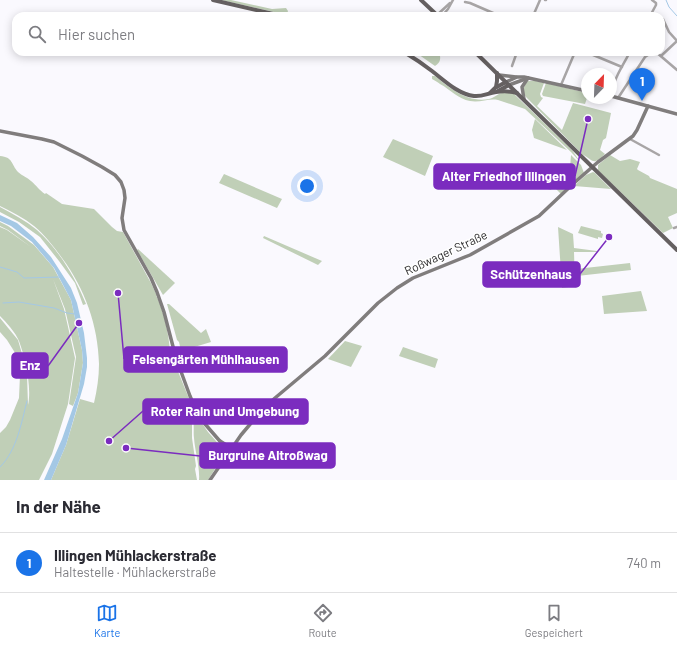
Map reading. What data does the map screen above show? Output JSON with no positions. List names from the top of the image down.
{
  "streets": {
    "street": ["Roßwager Straße"]
  },
  "places": [
    "Alter Friedhof Illingen",
    "Schützenhaus",
    "Felsengärten Mühlhausen",
    "Enz",
    "Roter Rain und Umgebung",
    "Burgruine Altroßwag"
  ],
  "north": "top right",
  "page": {
    "search": "Hier suchen",
    "pins": "1",
    "heading": "In der Nähe",
    "list": [
      {
        "mark": "1",
        "name": "Illingen Mühlackerstraße",
        "note": "Haltestelle · Mühlackerstraße",
        "value": "740 m"
      }
    ],
    "nav": ["Karte", "Route", "Gespeichert"]
  }
}
